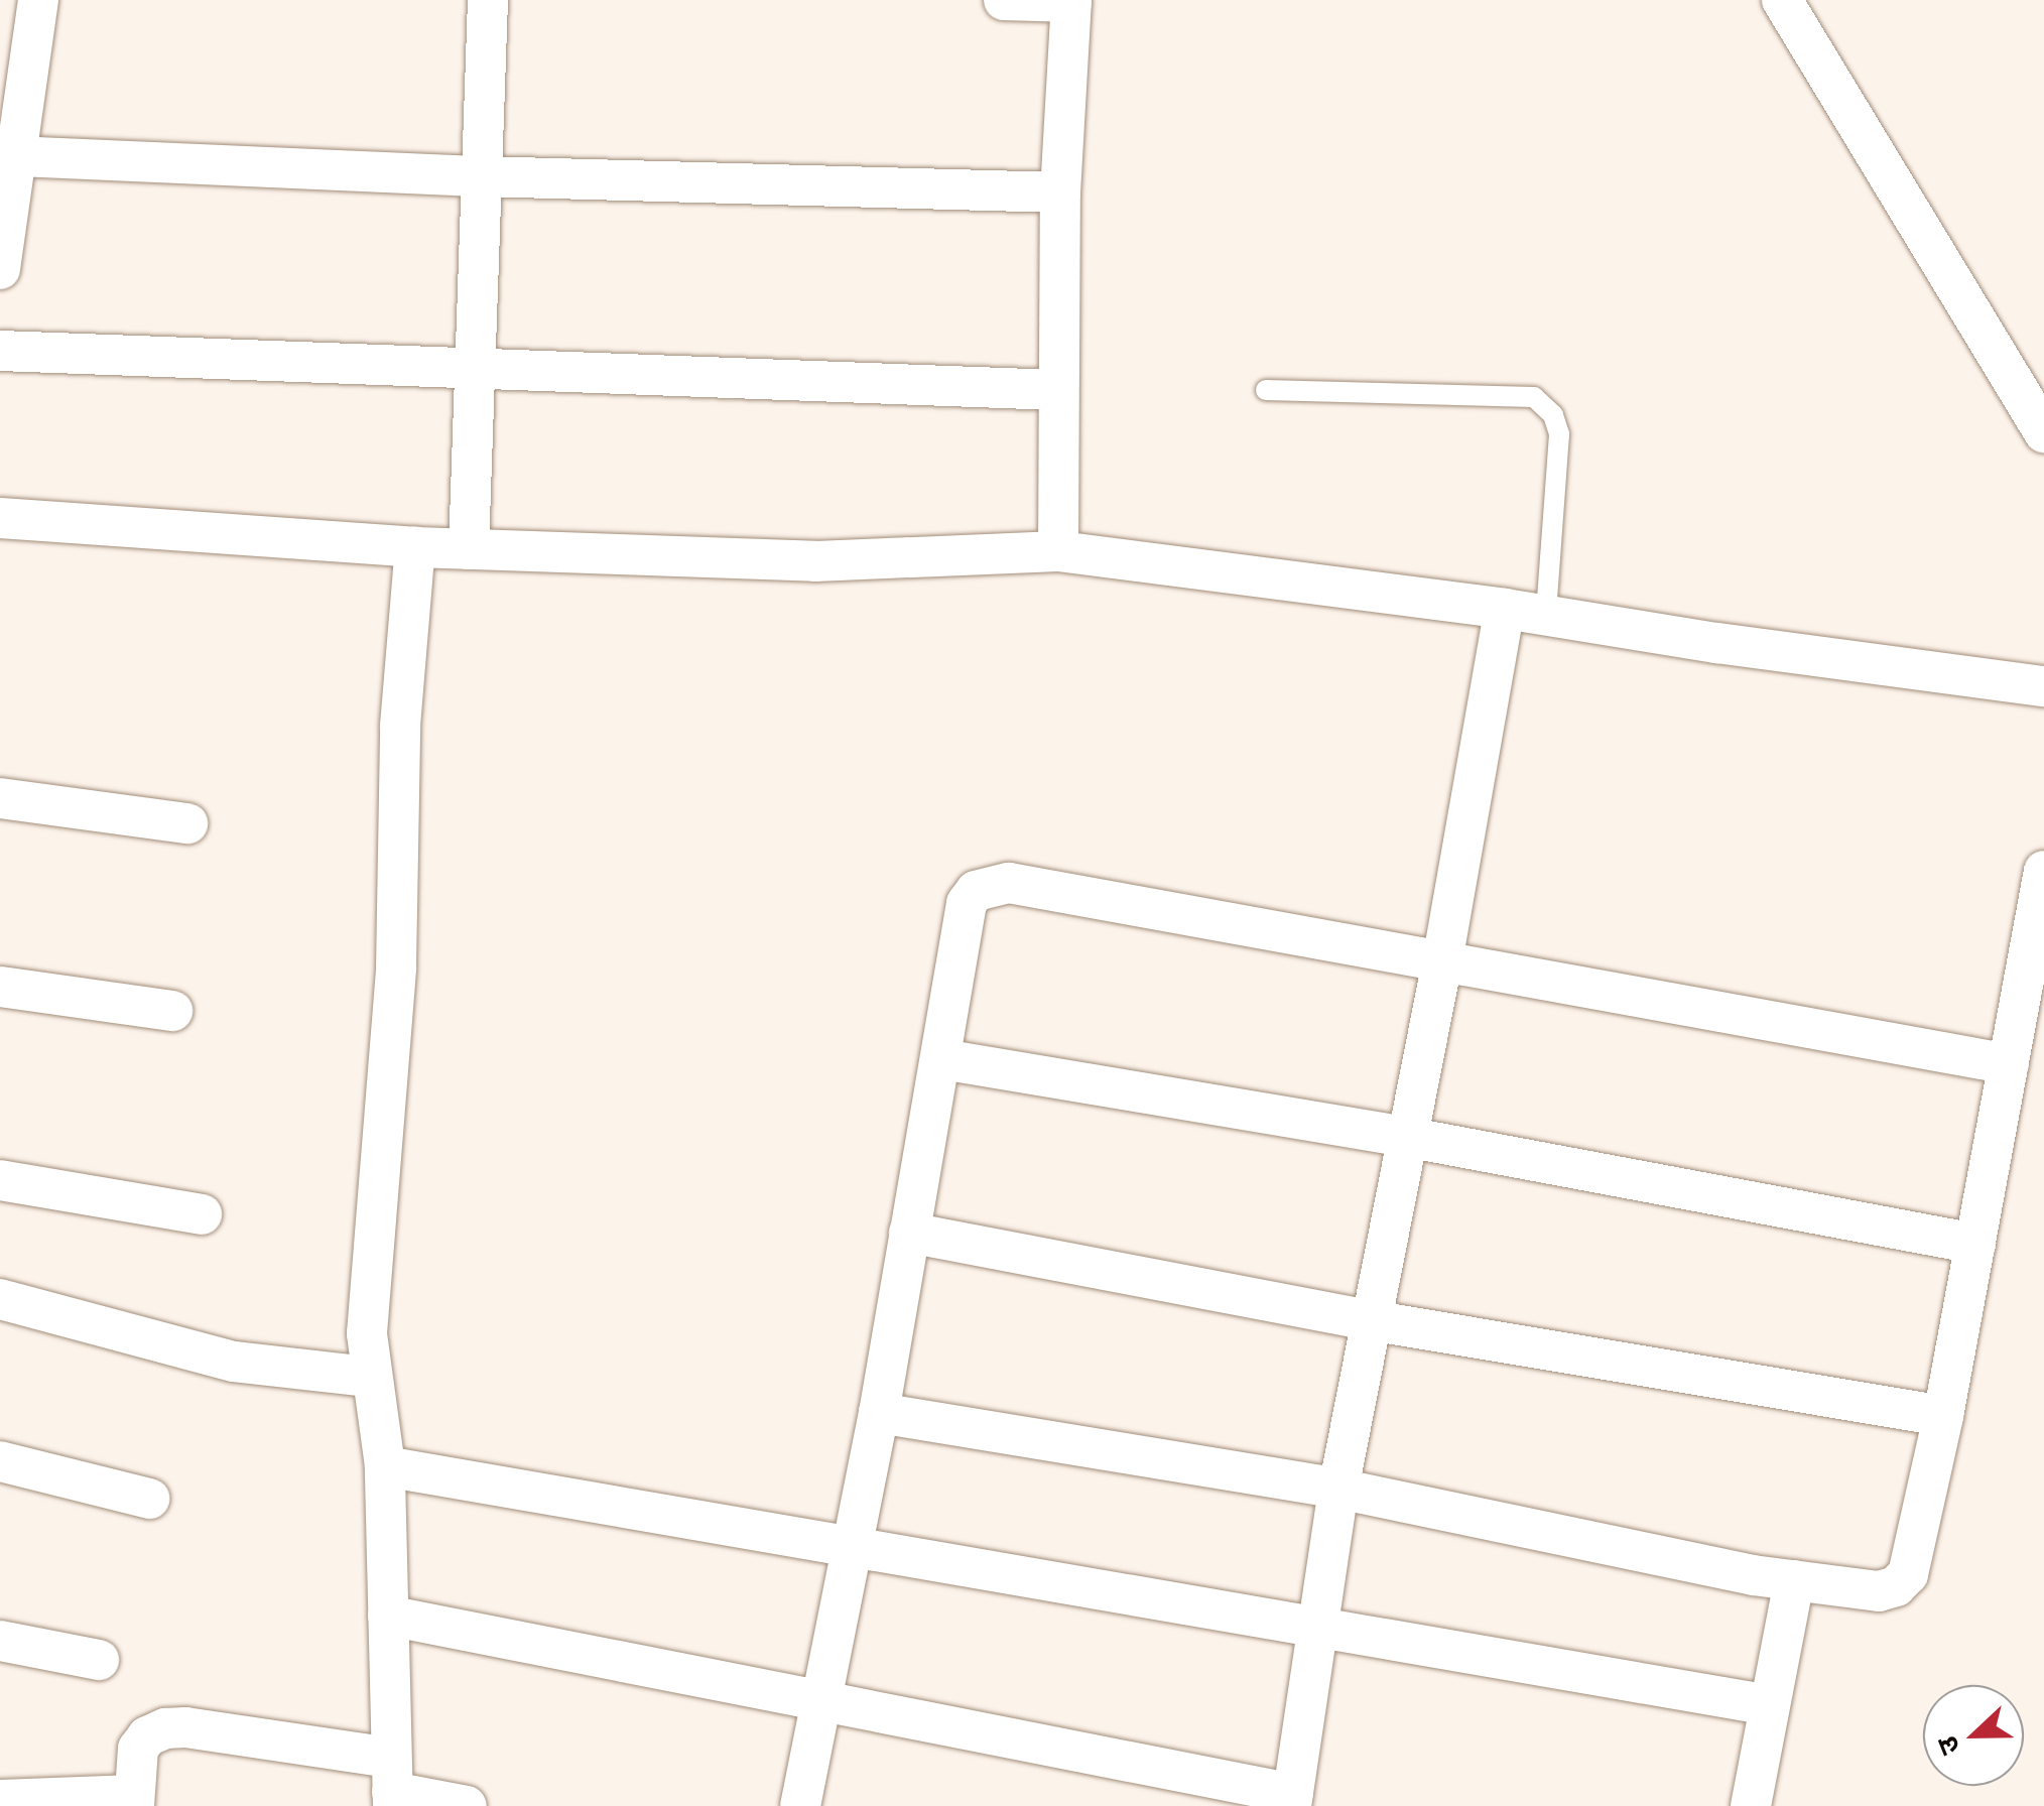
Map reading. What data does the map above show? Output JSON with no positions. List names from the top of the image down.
{
  "north": "left"
}
